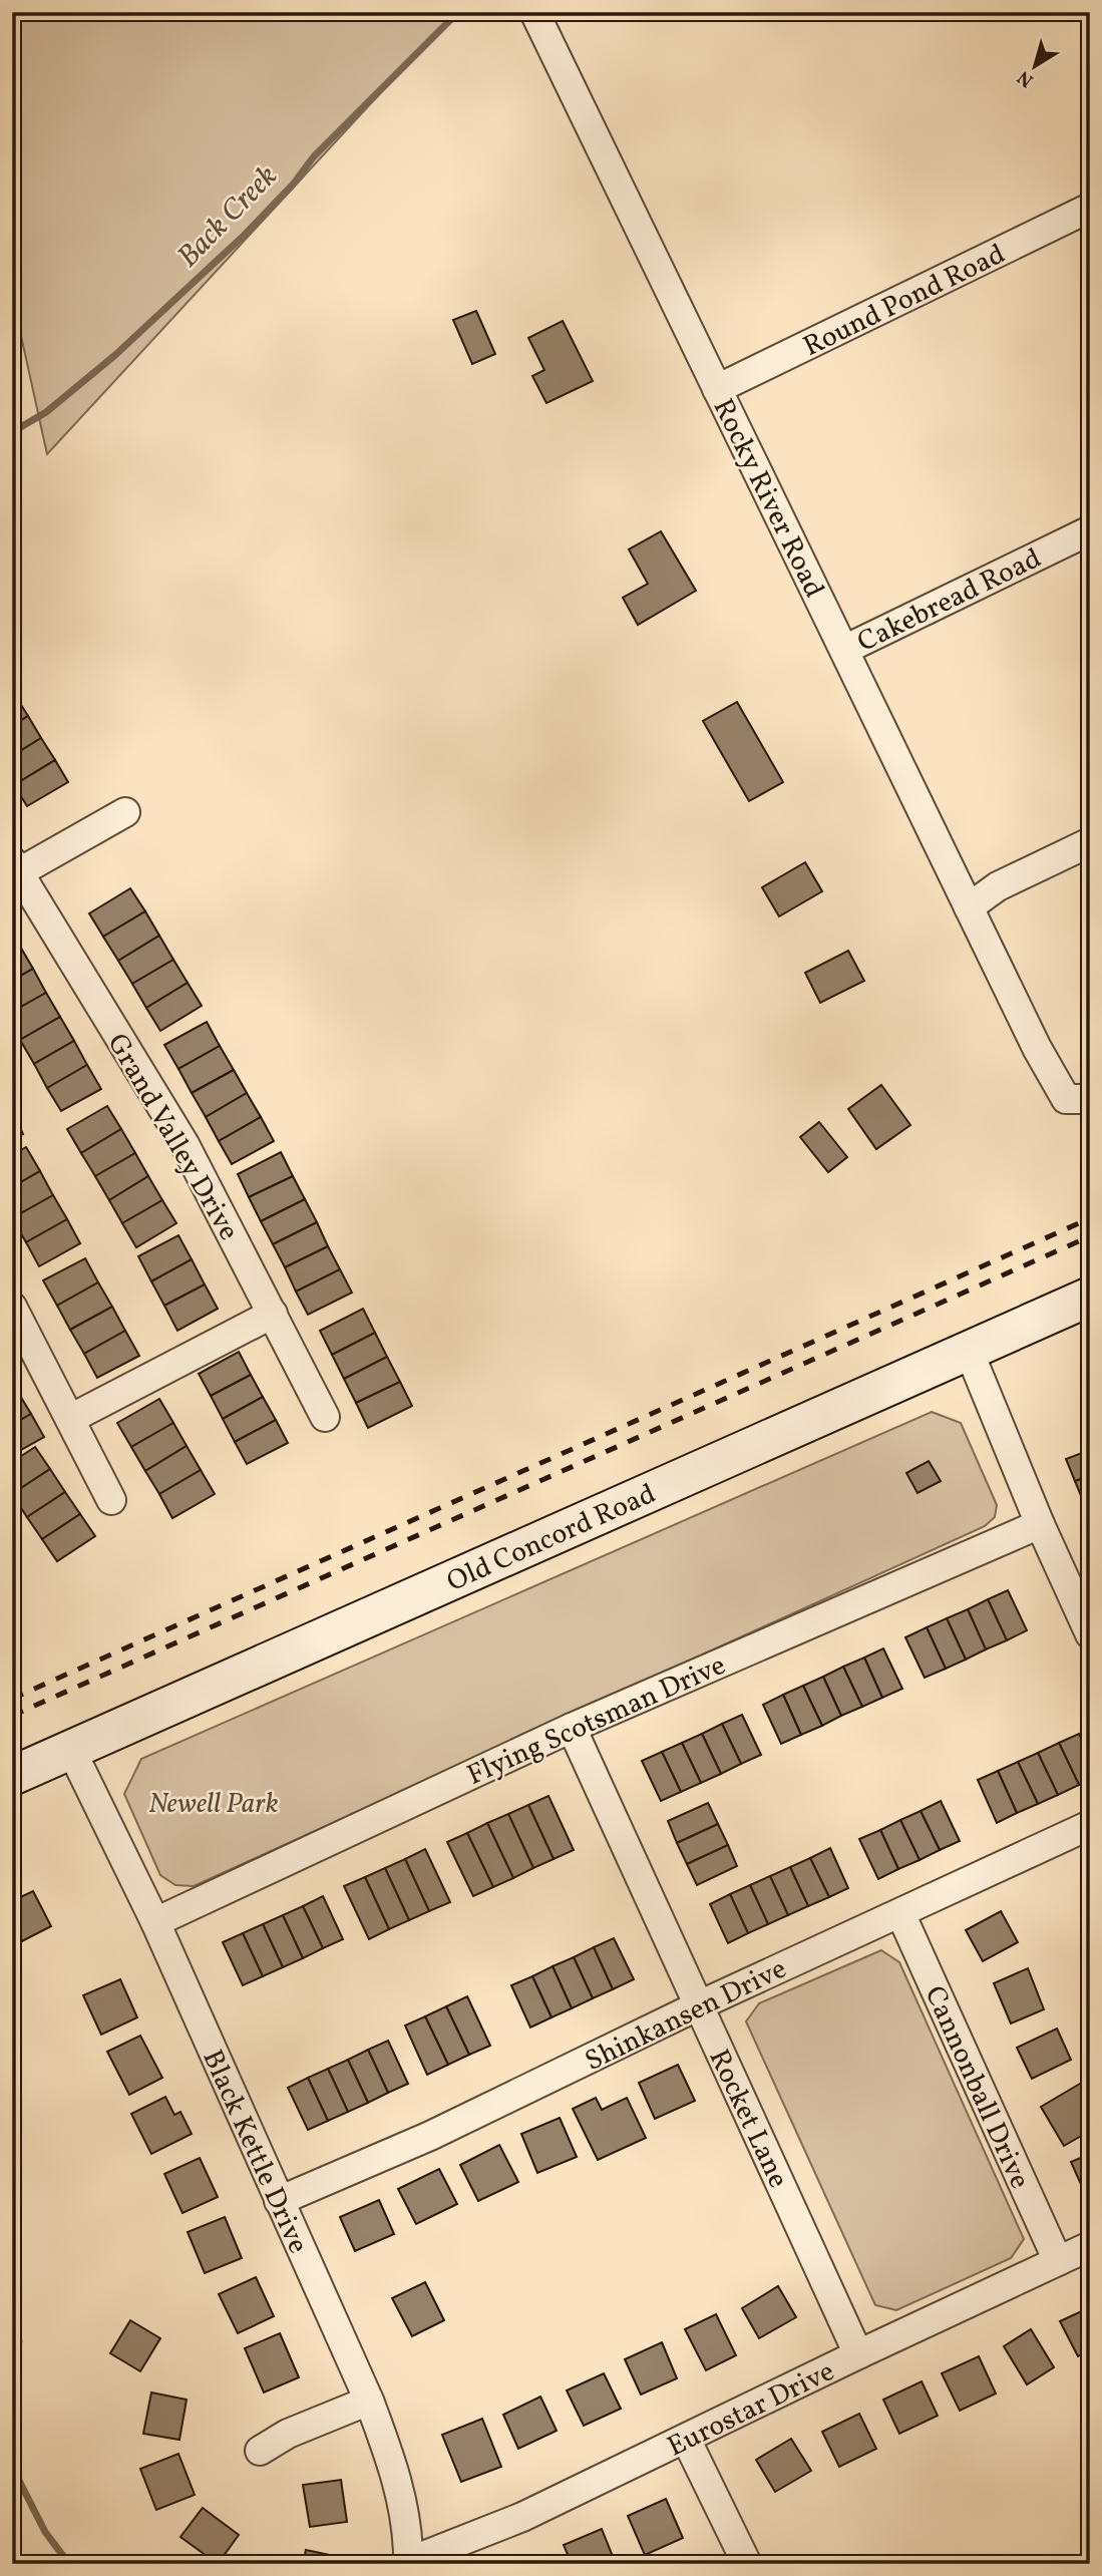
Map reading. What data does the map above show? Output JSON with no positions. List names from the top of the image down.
{
  "streets": {
    "street": [
      "Round Pond Road",
      "Rocky River Road",
      "Cakebread Road",
      "Grand Valley Drive",
      "Old Concord Road",
      "Flying Scotsman Drive",
      "Shinkansen Drive",
      "Cannonball Drive",
      "Rocket Lane",
      "Black Kettle Drive",
      "Eurostar Drive"
    ]
  },
  "crossings": [
    ["Round Pond Road", "Rocky River Road"],
    ["Rocky River Road", "Cakebread Road"],
    ["Old Concord Road", "Black Kettle Drive"],
    ["Flying Scotsman Drive", "Rocket Lane"],
    ["Flying Scotsman Drive", "Black Kettle Drive"],
    ["Shinkansen Drive", "Cannonball Drive"],
    ["Shinkansen Drive", "Rocket Lane"],
    ["Shinkansen Drive", "Black Kettle Drive"],
    ["Cannonball Drive", "Eurostar Drive"],
    ["Rocket Lane", "Eurostar Drive"],
    ["Black Kettle Drive", "Eurostar Drive"]
  ],
  "water": ["Back Creek"],
  "parks": ["Newell Park"],
  "north": "bottom left"
}
